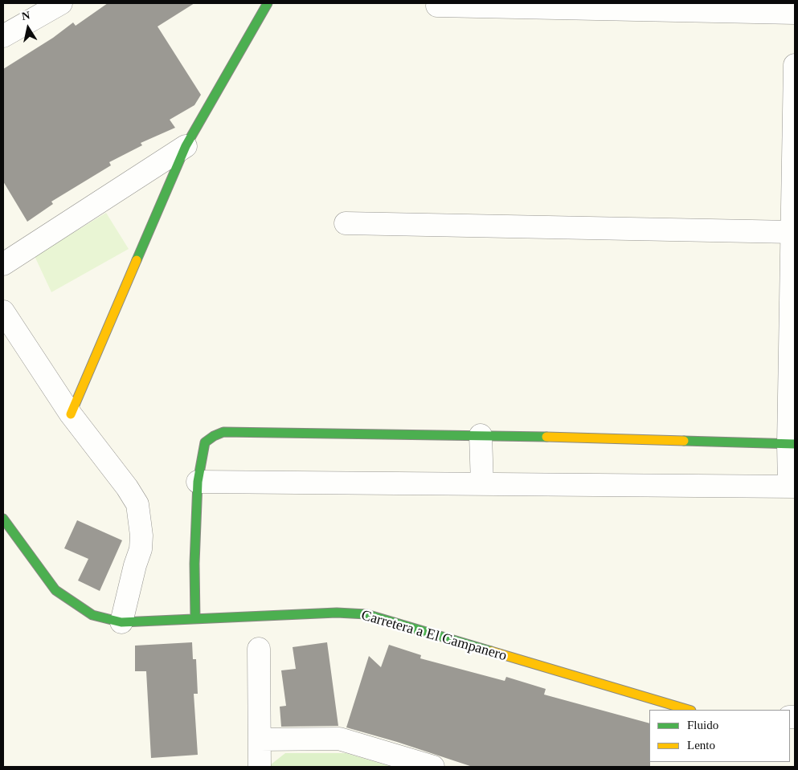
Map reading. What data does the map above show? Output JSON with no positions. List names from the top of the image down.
{
  "streets": {
    "street": ["Carretera a El Campanero"]
  },
  "legend": ["Fluido", "Lento"],
  "north": "top"
}
